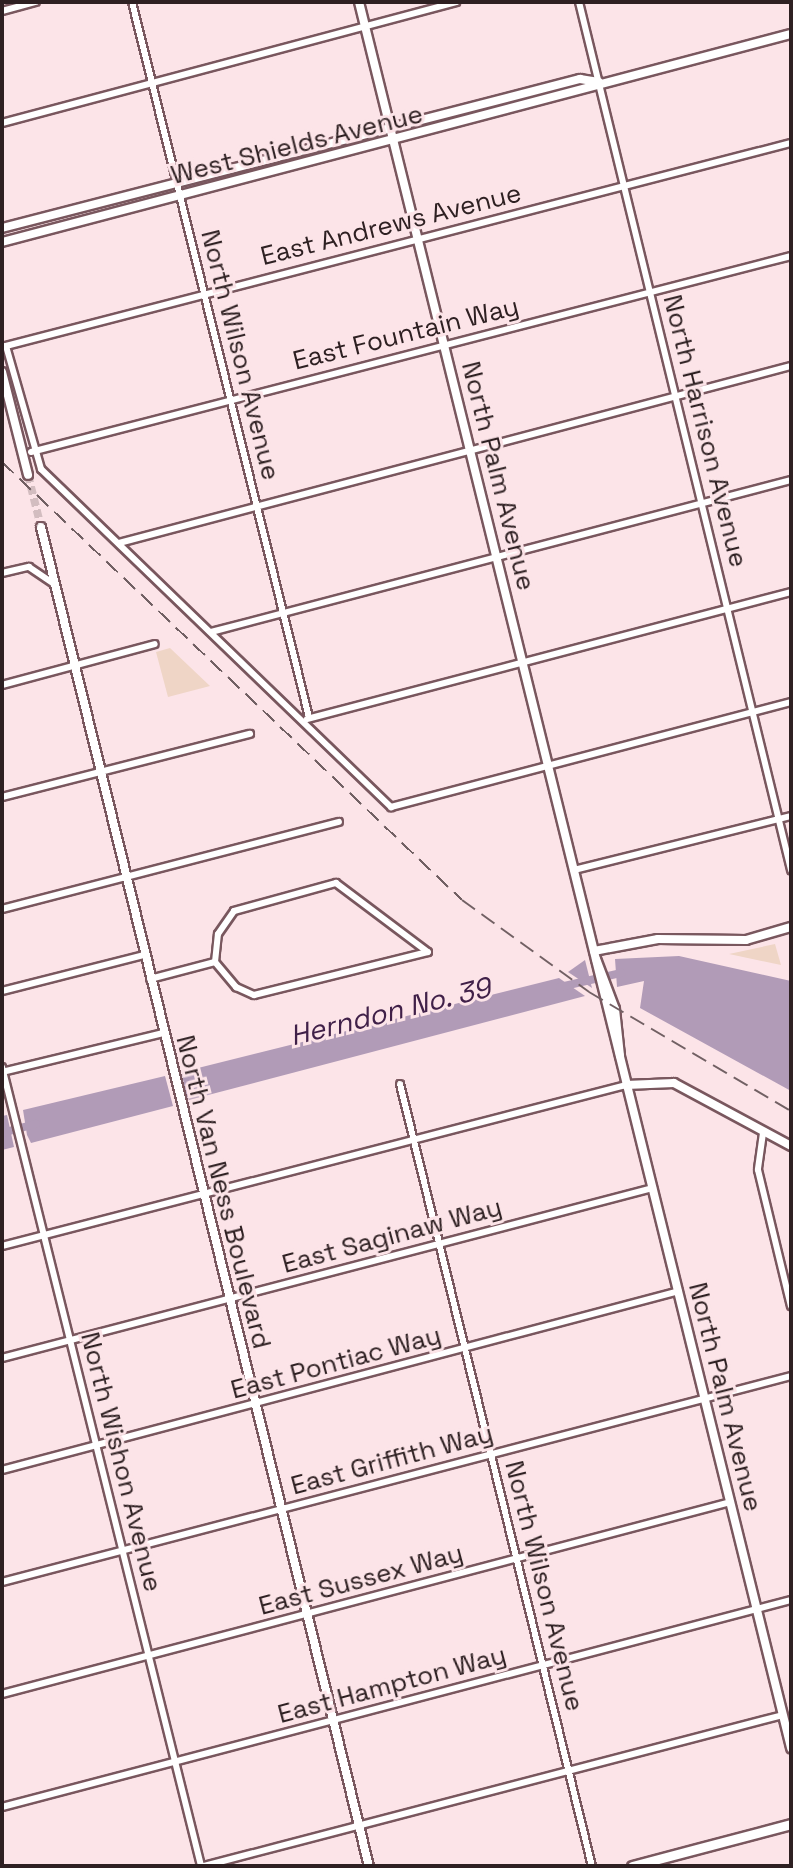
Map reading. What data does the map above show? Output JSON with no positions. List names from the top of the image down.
{
  "streets": {
    "main road": ["West Shields Avenue", "North Palm Avenue", "North Van Ness Boulevard"],
    "street": [
      "East Andrews Avenue",
      "East Fountain Way",
      "North Wilson Avenue",
      "North Harrison Avenue",
      "East Saginaw Way",
      "East Pontiac Way",
      "East Griffith Way",
      "North Wishon Avenue",
      "East Sussex Way",
      "East Hampton Way"
    ]
  },
  "crossings": [
    ["West Shields Avenue", "North Wilson Avenue"],
    ["West Shields Avenue", "North Harrison Avenue"],
    ["West Shields Avenue", "North Palm Avenue"],
    ["East Andrews Avenue", "North Wilson Avenue"],
    ["East Andrews Avenue", "North Harrison Avenue"],
    ["East Andrews Avenue", "North Palm Avenue"],
    ["East Fountain Way", "North Wilson Avenue"],
    ["East Fountain Way", "North Harrison Avenue"],
    ["East Fountain Way", "North Palm Avenue"],
    ["North Wilson Avenue", "East Saginaw Way"],
    ["North Wilson Avenue", "East Pontiac Way"],
    ["North Wilson Avenue", "East Griffith Way"],
    ["North Wilson Avenue", "East Sussex Way"],
    ["North Wilson Avenue", "East Hampton Way"],
    ["North Palm Avenue", "East Saginaw Way"],
    ["North Palm Avenue", "East Pontiac Way"],
    ["North Palm Avenue", "East Griffith Way"],
    ["North Palm Avenue", "East Sussex Way"],
    ["North Palm Avenue", "East Hampton Way"],
    ["North Van Ness Boulevard", "East Saginaw Way"],
    ["North Van Ness Boulevard", "East Pontiac Way"],
    ["North Van Ness Boulevard", "East Griffith Way"],
    ["North Van Ness Boulevard", "East Sussex Way"],
    ["North Van Ness Boulevard", "East Hampton Way"],
    ["East Saginaw Way", "North Wishon Avenue"],
    ["East Pontiac Way", "North Wishon Avenue"],
    ["East Griffith Way", "North Wishon Avenue"],
    ["North Wishon Avenue", "East Sussex Way"],
    ["North Wishon Avenue", "East Hampton Way"]
  ],
  "water": ["Herndon No. 39"]
}
